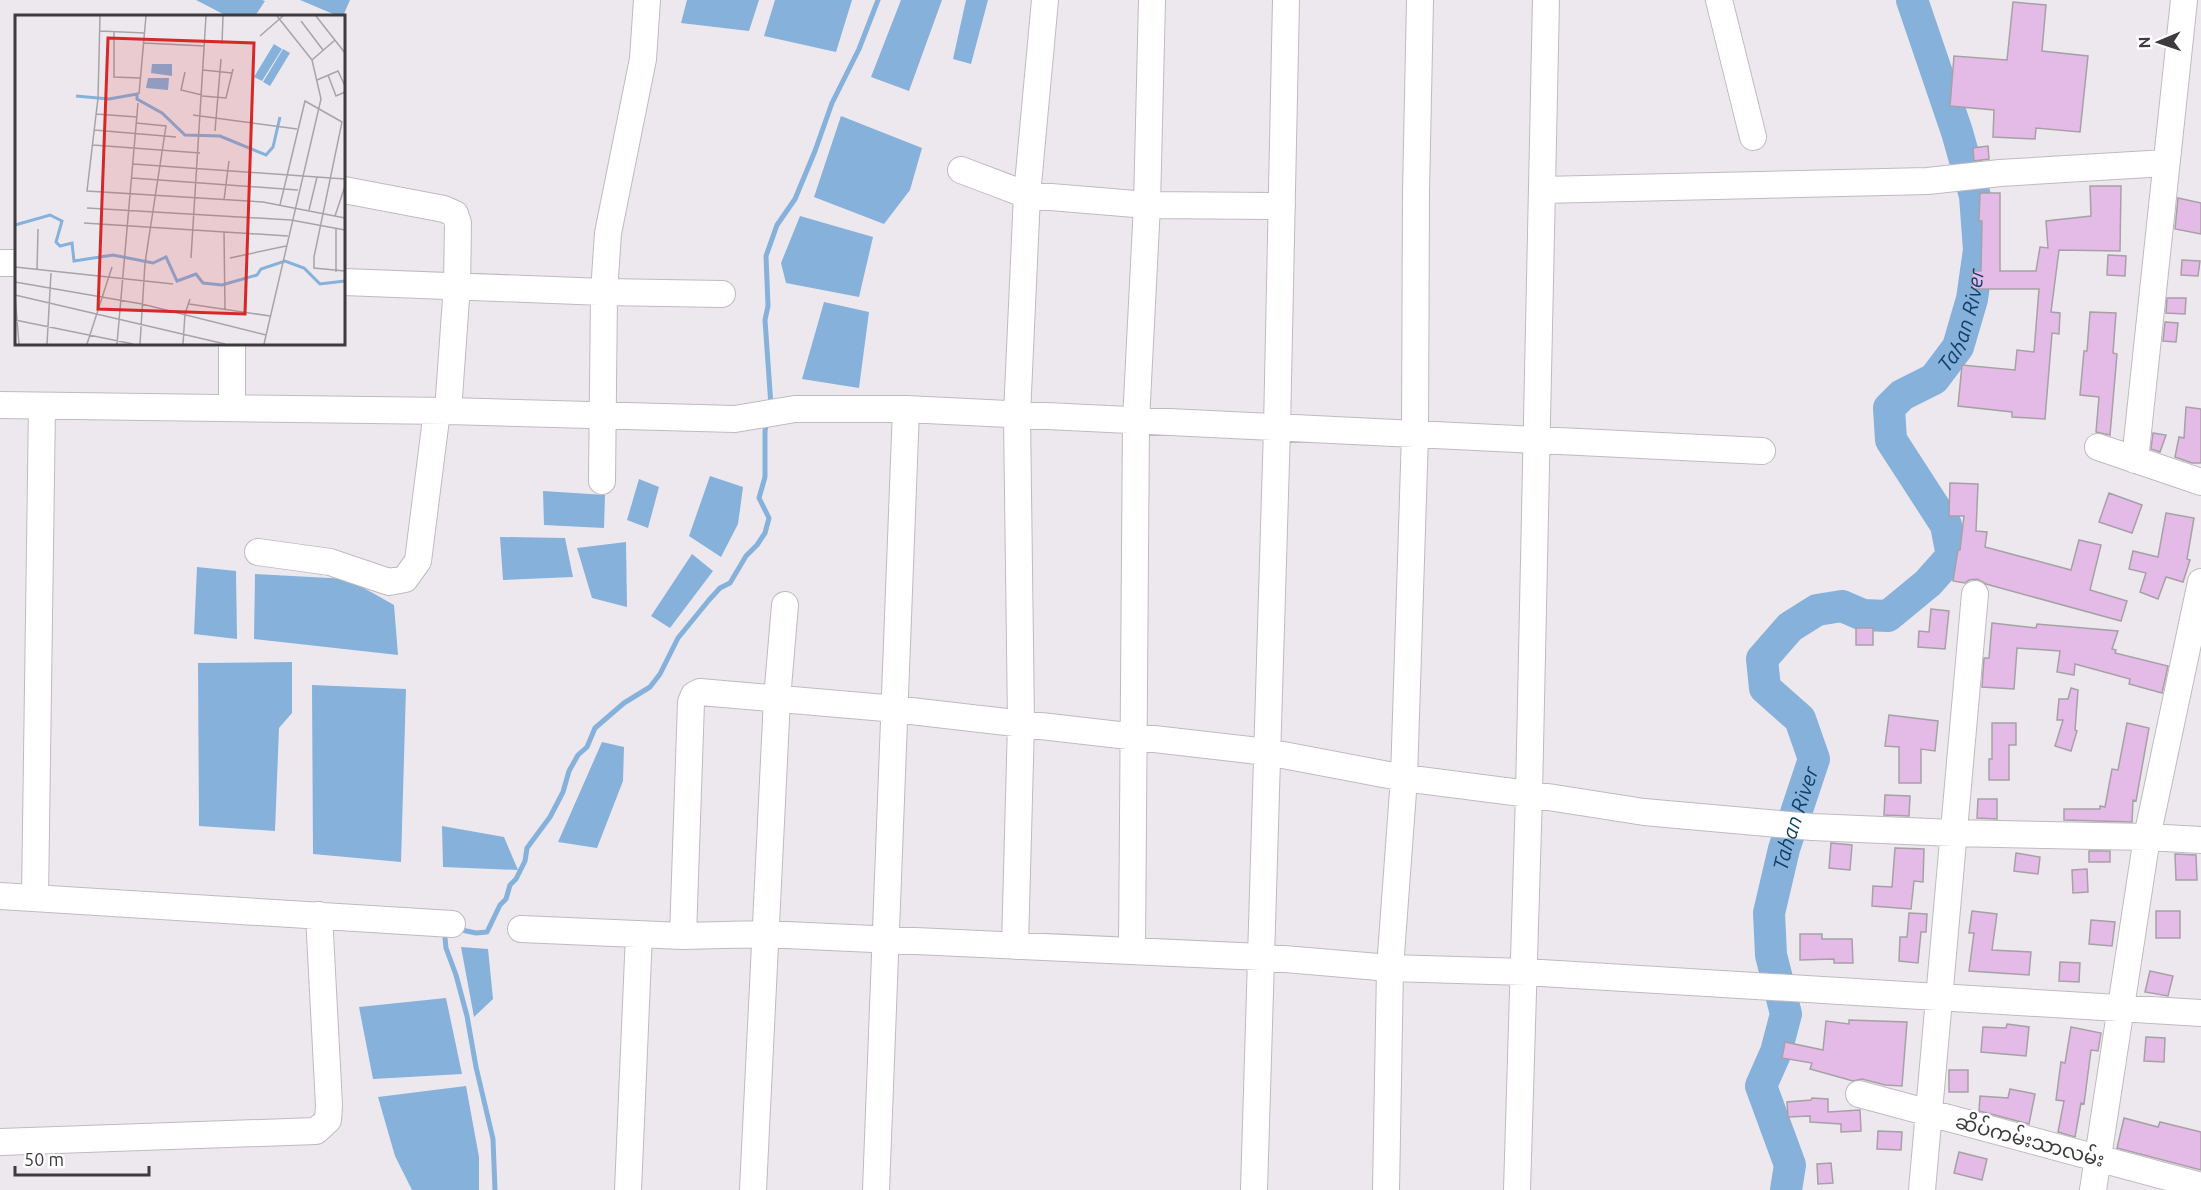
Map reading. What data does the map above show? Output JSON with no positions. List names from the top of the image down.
{
  "streets": {
    "street": ["ဆိပ်ကမ်းသာလမ်း"]
  },
  "water": ["Tahan River"],
  "scale_bar": "50 m",
  "north": "left"
}
